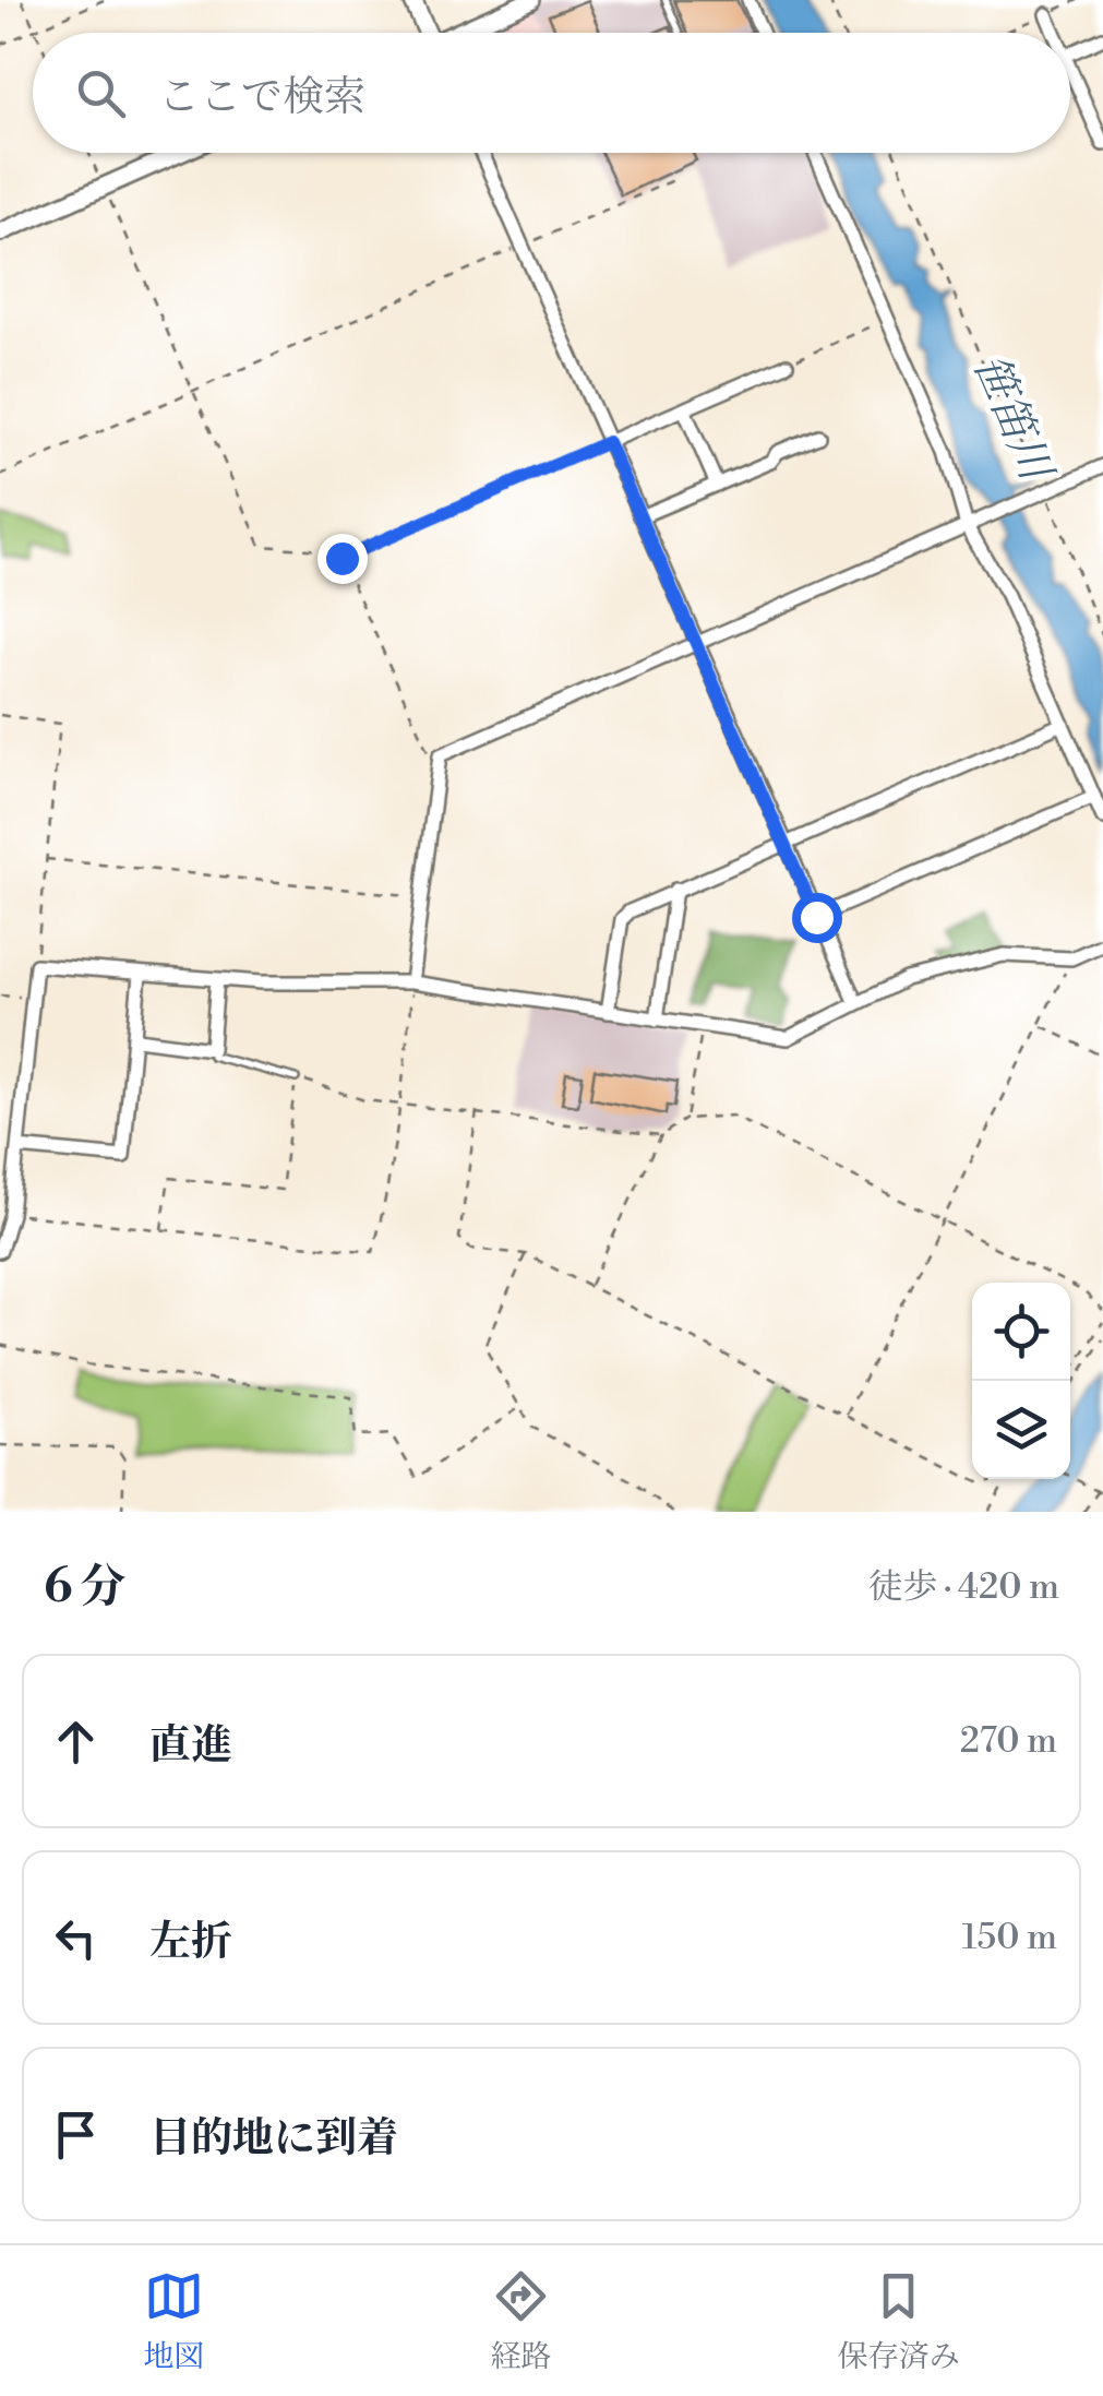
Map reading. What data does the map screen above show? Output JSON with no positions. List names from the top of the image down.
{
  "water": ["笹笛川"],
  "page": {
    "search": "ここで検索",
    "heading": ["6 分", "徒歩 · 420 m"],
    "list": [
      ["直進", "270 m"],
      ["左折", "150 m"],
      "目的地に到着"
    ],
    "nav": ["地図", "経路", "保存済み"]
  }
}
